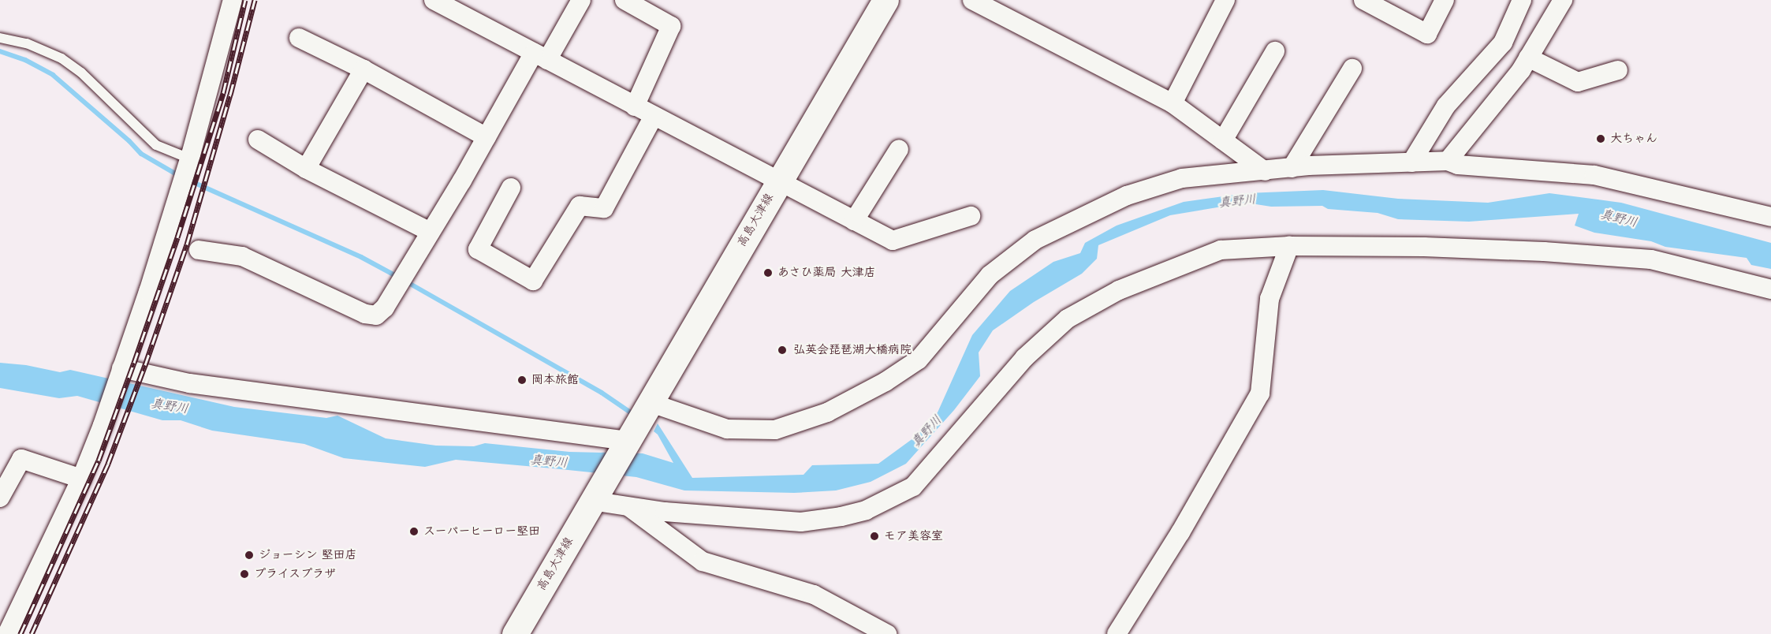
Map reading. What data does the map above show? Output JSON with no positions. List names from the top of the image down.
{
  "streets": {
    "main road": ["高島大津線"]
  },
  "water": ["真野川"],
  "places": [
    "大ちゃん",
    "あさひ薬局 大津店",
    "弘英会琵琶湖大橋病院",
    "岡本旅館",
    "スーパーヒーロー堅田",
    "モア美容室",
    "ジョーシン 堅田店",
    "プライスプラザ"
  ]
}
